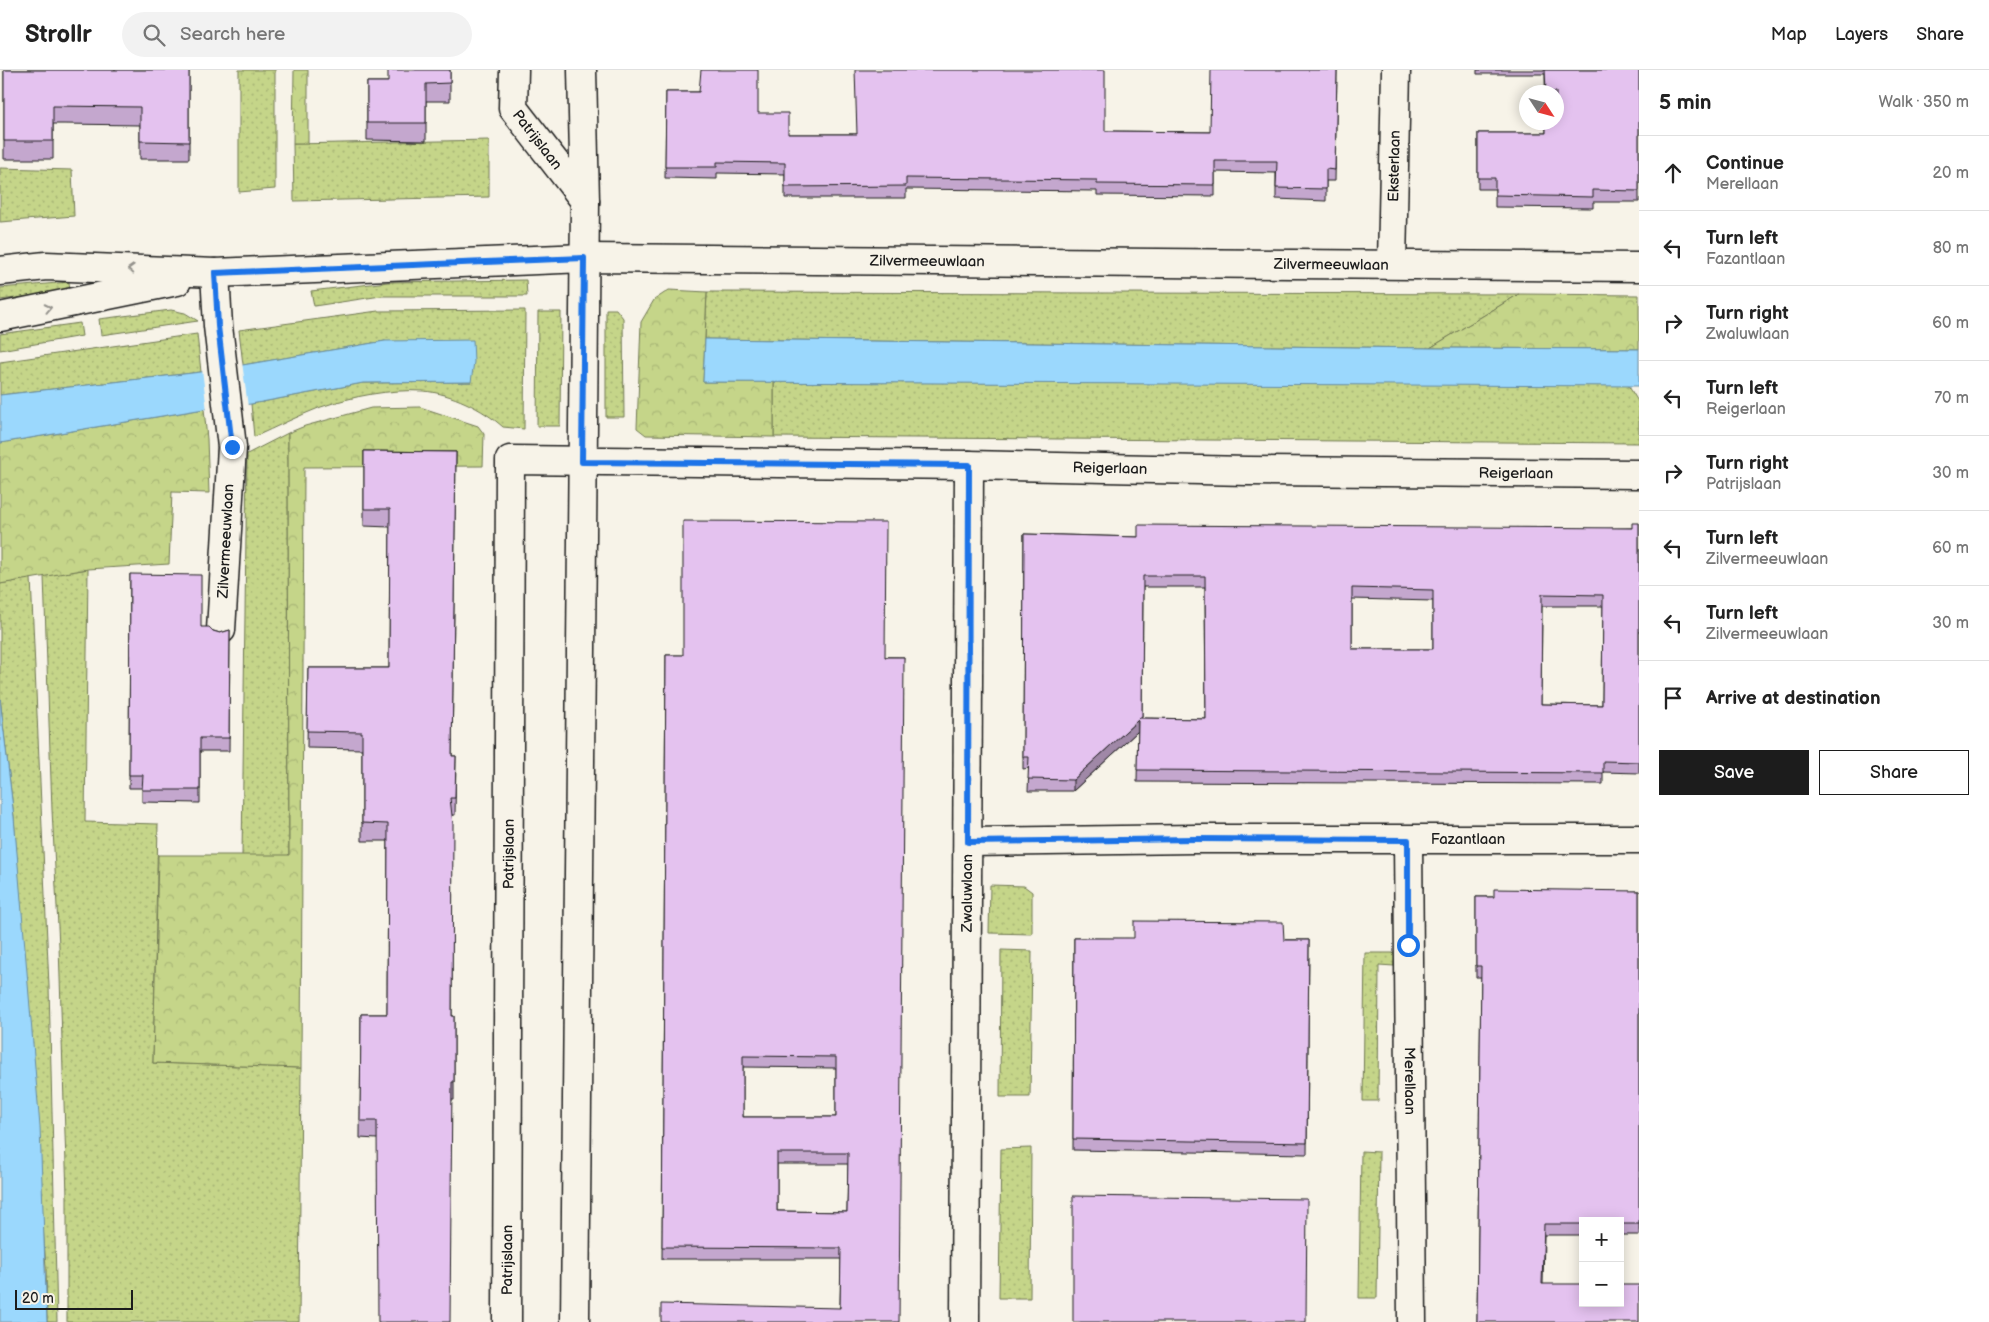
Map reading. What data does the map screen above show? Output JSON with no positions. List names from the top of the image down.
{
  "streets": {
    "street": [
      "Patrijslaan",
      "Eksterlaan",
      "Zilvermeeuwlaan",
      "Reigerlaan",
      "Fazantlaan",
      "Zwaluwlaan",
      "Merellaan"
    ]
  },
  "crossings": [
    ["Patrijslaan", "Zilvermeeuwlaan"],
    ["Patrijslaan", "Reigerlaan"],
    ["Eksterlaan", "Zilvermeeuwlaan"],
    ["Reigerlaan", "Zwaluwlaan"],
    ["Fazantlaan", "Zwaluwlaan"],
    ["Fazantlaan", "Merellaan"]
  ],
  "scale_bar": "20 m",
  "north": "bottom right",
  "page": {
    "header": "Strollr",
    "search": "Search here",
    "nav": ["Map", "Layers", "Share"],
    "heading": ["5 min", "Walk · 350 m"],
    "list": [
      ["Continue", "Merellaan", "20 m"],
      ["Turn left", "Fazantlaan", "80 m"],
      ["Turn right", "Zwaluwlaan", "60 m"],
      ["Turn left", "Reigerlaan", "70 m"],
      ["Turn right", "Patrijslaan", "30 m"],
      ["Turn left", "Zilvermeeuwlaan", "60 m"],
      ["Turn left", "Zilvermeeuwlaan", "30 m"],
      "Arrive at destination"
    ],
    "buttons": ["Save", "Share"],
    "map_buttons": ["+", "−"],
    "scale": "20 m"
  }
}
